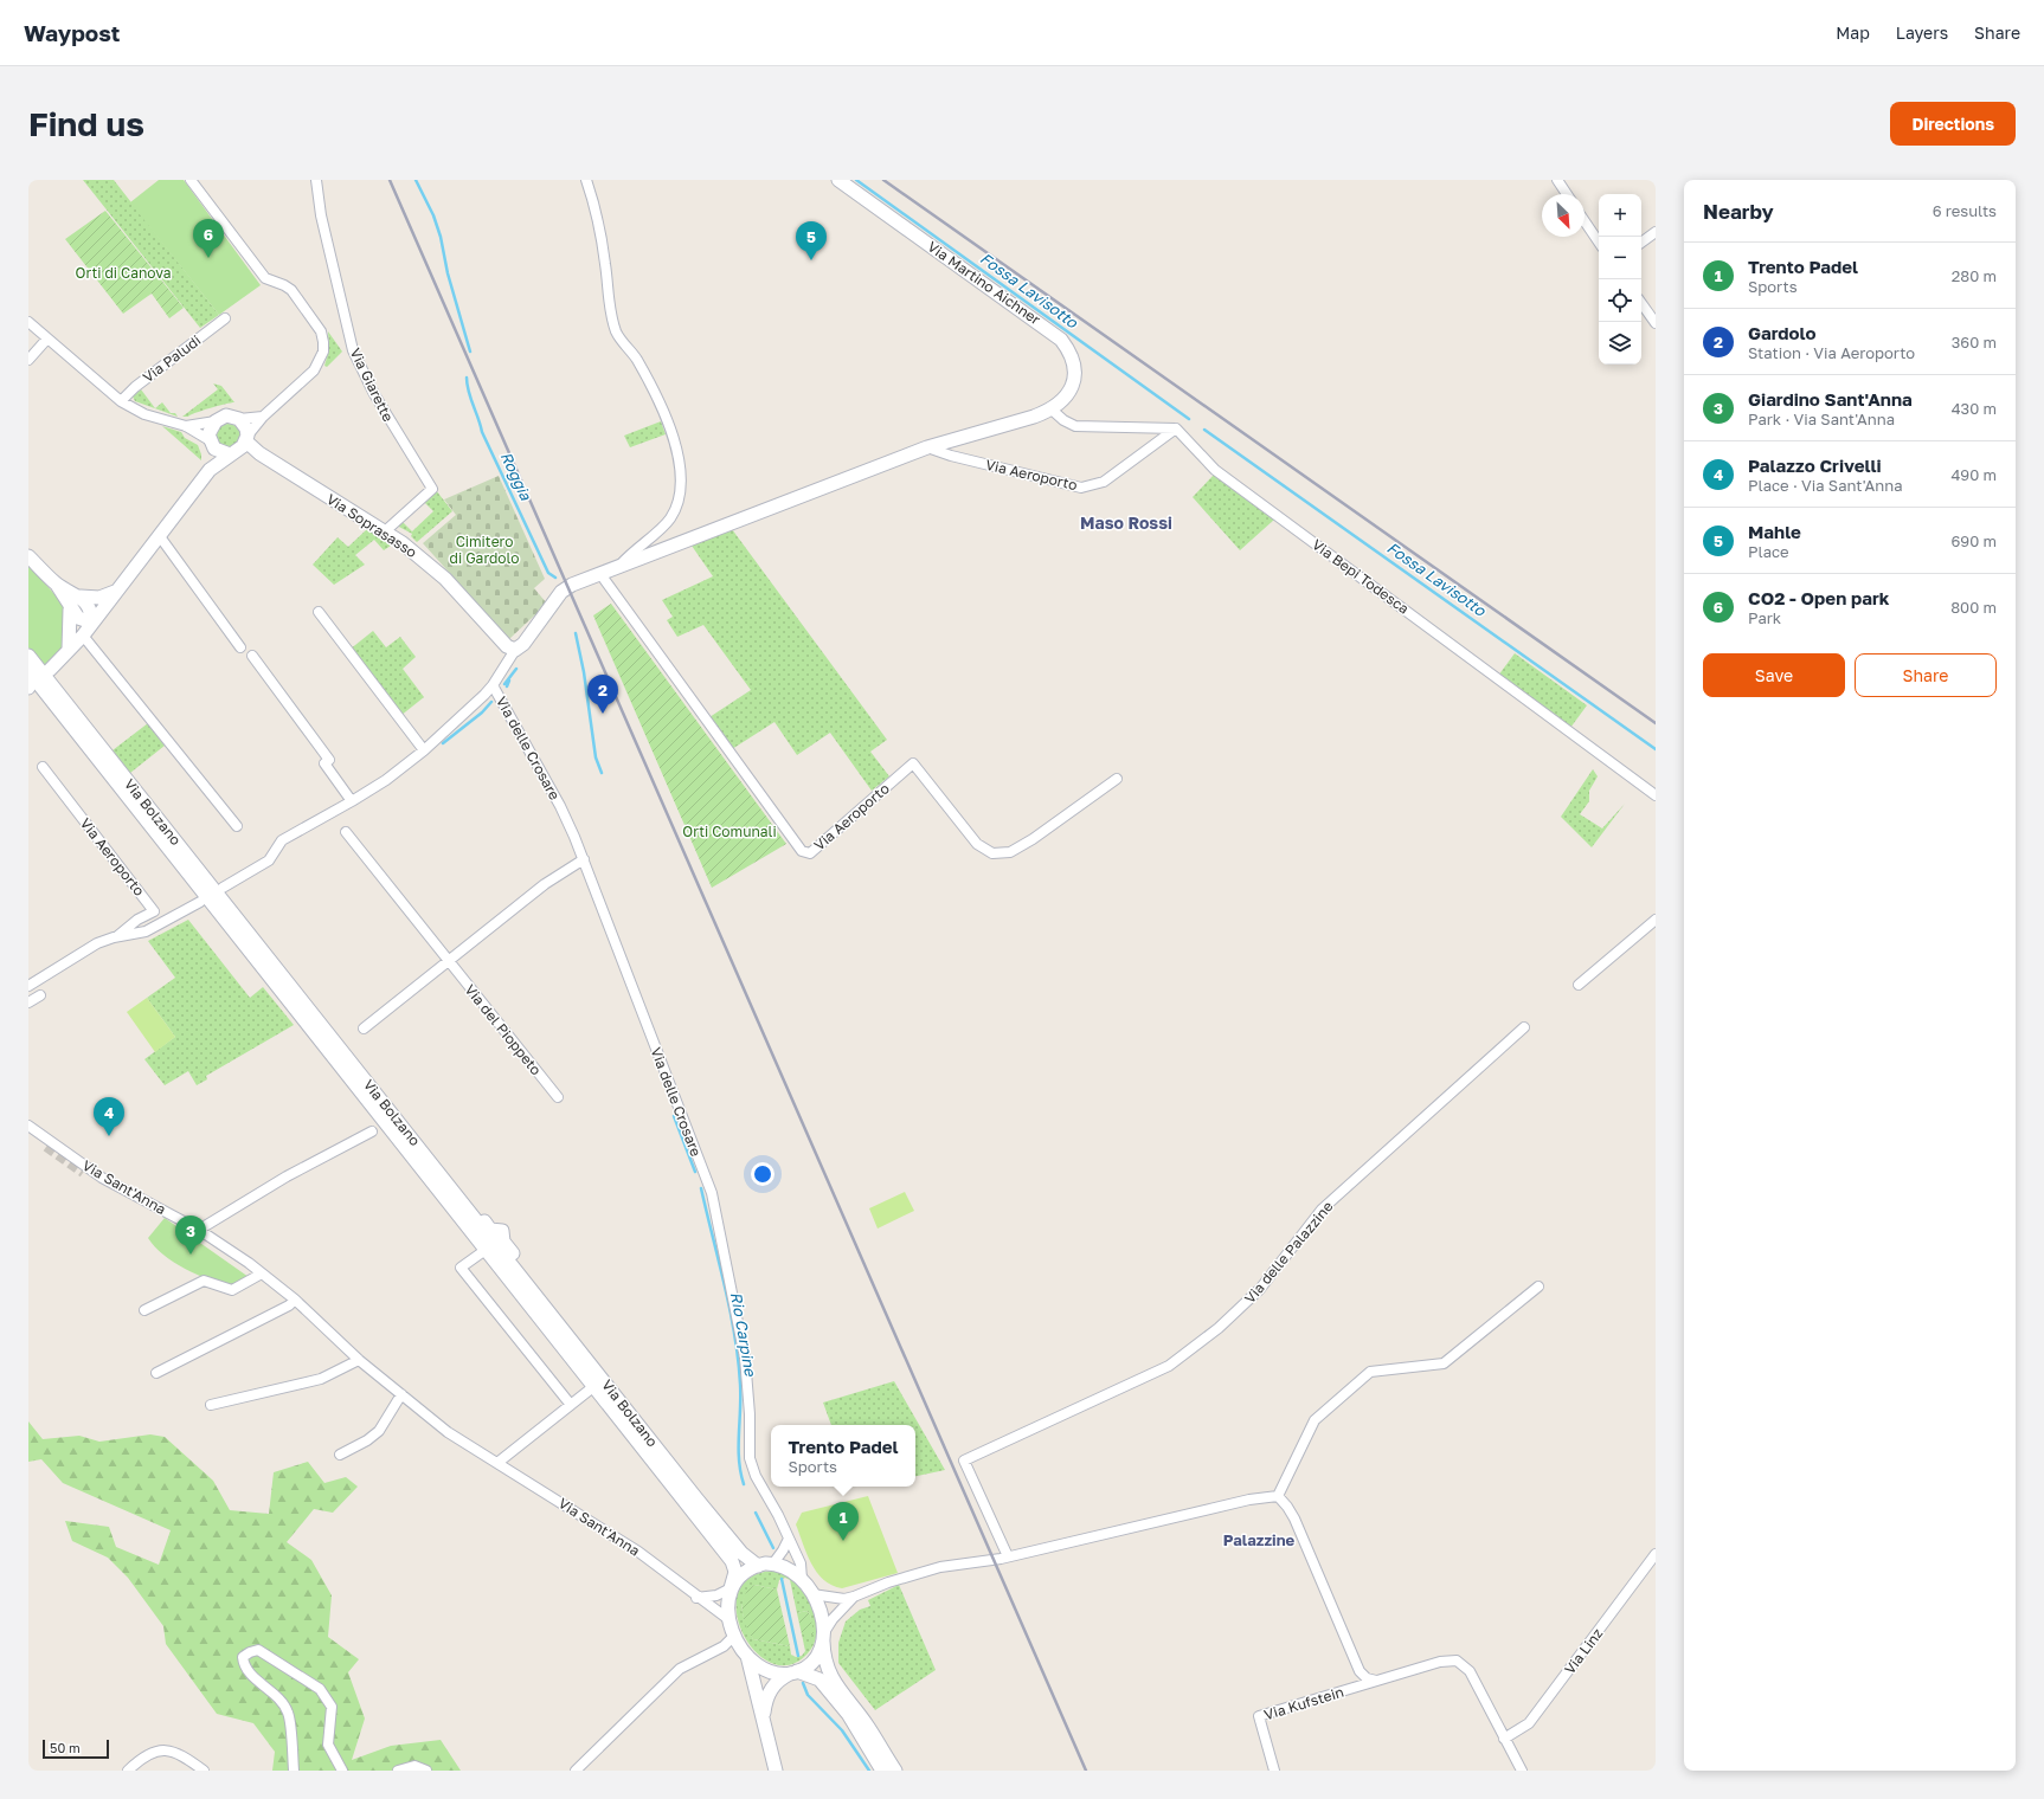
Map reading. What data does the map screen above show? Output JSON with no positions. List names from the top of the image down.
{
  "streets": {
    "main road": ["Via Martino Aichner", "Via Soprasasso", "Via Bolzano"],
    "street": [
      "Via Paludi",
      "Via Giarette",
      "Via Aeroporto",
      "Via Bepi Todesca",
      "Via delle Crosare",
      "Via del Pioppeto",
      "Via Sant'Anna",
      "Via delle Palazzine",
      "Via Linz",
      "Via Kufstein"
    ]
  },
  "crossings": [
    ["Via Giarette", "Via Soprasasso"],
    ["Via Aeroporto", "Via Bepi Todesca"],
    ["Via delle Crosare", "Via Bolzano"],
    ["Via delle Crosare", "Via Sant'Anna"],
    ["Via Bolzano", "Via Sant'Anna"]
  ],
  "districts": ["Maso Rossi", "Palazzine"],
  "water": ["Fossa Lavisotto", "Roggia", "Rio Carpine"],
  "parks": ["Orti di Canova", "Cimitero di Gardolo", "Orti Comunali"],
  "scale_bar": "50 m",
  "north": "bottom right",
  "page": {
    "header": "Waypost",
    "nav": ["Map", "Layers", "Share"],
    "buttons": [
      "Directions",
      ["Save", "Share"]
    ],
    "title": "Find us",
    "heading": ["Nearby", "6 results"],
    "map_buttons": ["+", "−"],
    "pins": [
      "6",
      "5",
      "2",
      "4",
      "3",
      "1"
    ],
    "list": [
      {
        "mark": "1",
        "name": "Trento Padel",
        "note": "Sports",
        "value": "280 m"
      },
      {
        "mark": "2",
        "name": "Gardolo",
        "note": "Station · Via Aeroporto",
        "value": "360 m"
      },
      {
        "mark": "3",
        "name": "Giardino Sant'Anna",
        "note": "Park · Via Sant'Anna",
        "value": "430 m"
      },
      {
        "mark": "4",
        "name": "Palazzo Crivelli",
        "note": "Place · Via Sant'Anna",
        "value": "490 m"
      },
      {
        "mark": "5",
        "name": "Mahle",
        "note": "Place",
        "value": "690 m"
      },
      {
        "mark": "6",
        "name": "CO2 - Open park",
        "note": "Park",
        "value": "800 m"
      }
    ],
    "popup": ["Trento Padel", "Sports"],
    "scale": "50 m"
  }
}
